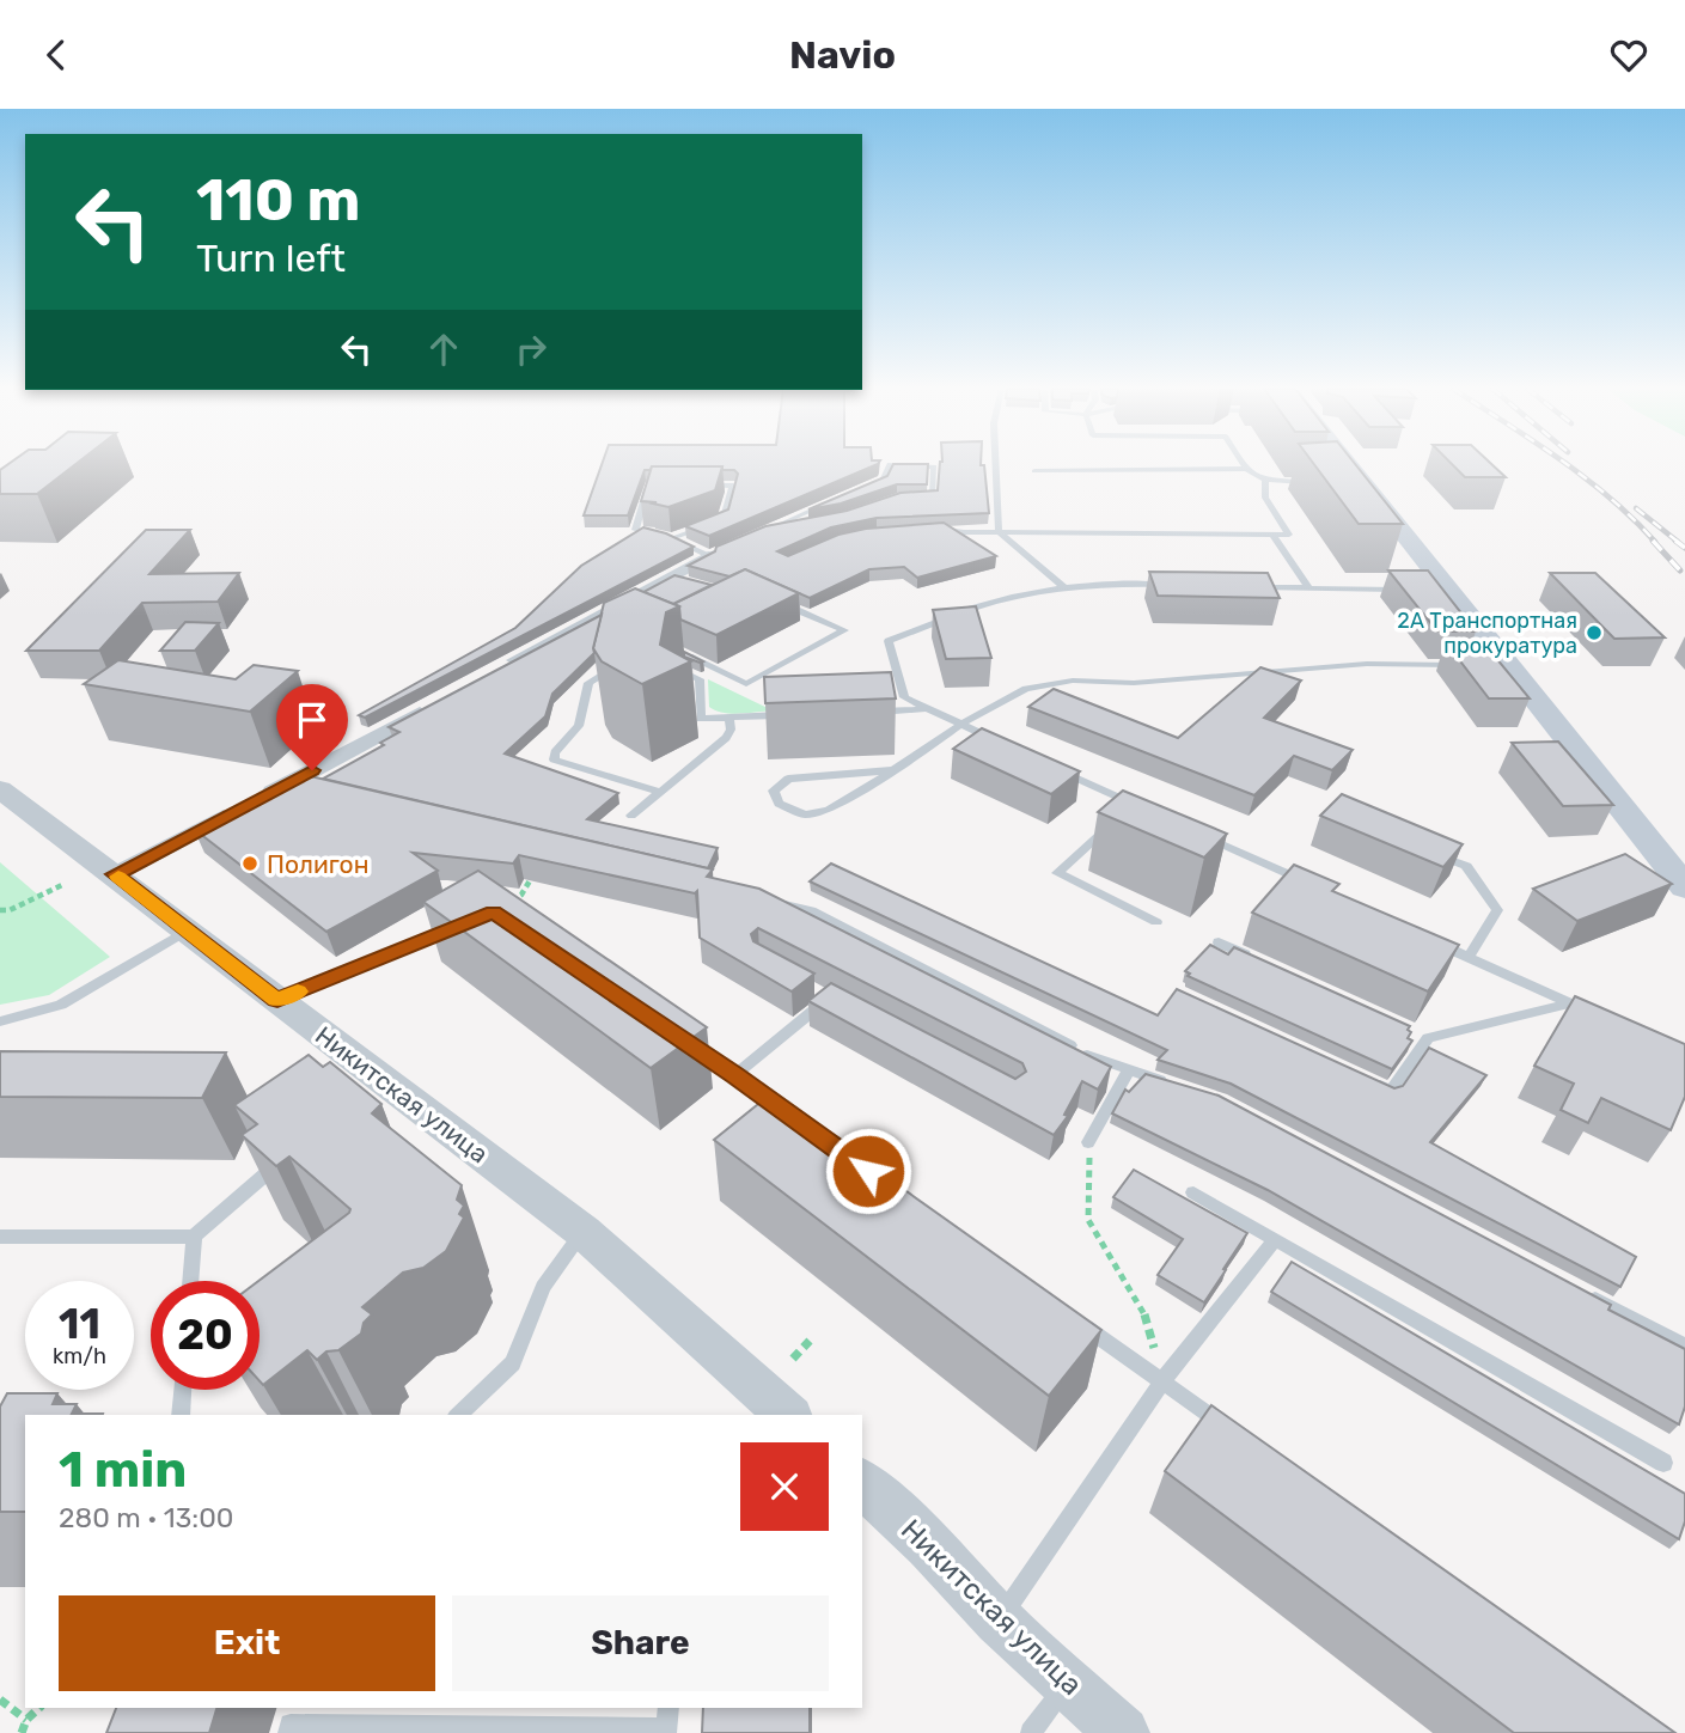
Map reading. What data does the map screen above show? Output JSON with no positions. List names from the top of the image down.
{
  "streets": {
    "street": ["Никитская улица"]
  },
  "places": ["2А Транспортная прокуратура", "Полигон"],
  "page": {
    "header": "Navio",
    "turn": ["110 m", "Turn left"],
    "speed": "11 km/h",
    "limit": "20",
    "heading": ["1 min", "280 m · 13:00"],
    "buttons": ["Exit", "Share"]
  }
}
